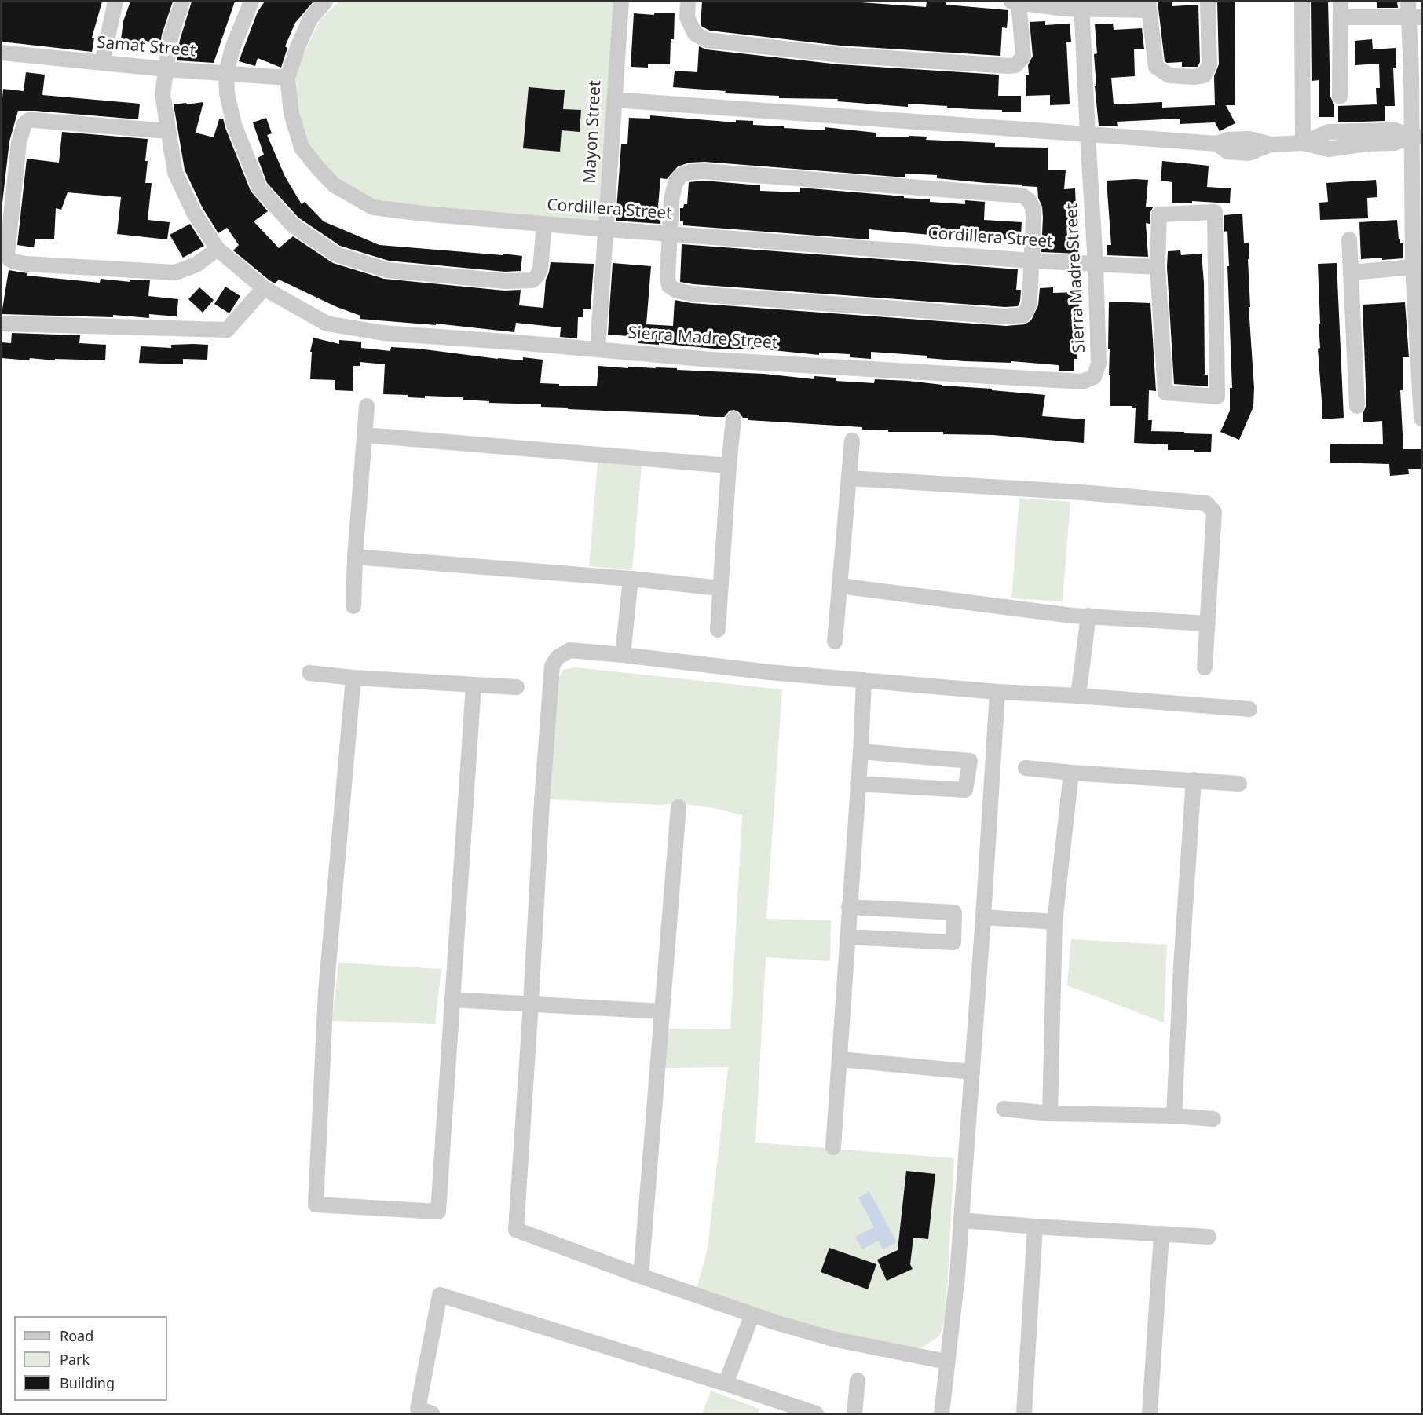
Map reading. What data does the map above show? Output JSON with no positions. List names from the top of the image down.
{
  "streets": {
    "street": [
      "Samat Street",
      "Mayon Street",
      "Cordillera Street",
      "Sierra Madre Street"
    ]
  },
  "crossings": [
    ["Samat Street", "Cordillera Street"],
    ["Samat Street", "Sierra Madre Street"],
    ["Mayon Street", "Cordillera Street"],
    ["Mayon Street", "Sierra Madre Street"],
    ["Cordillera Street", "Sierra Madre Street"]
  ],
  "legend": ["Road", "Park", "Building"]
}
